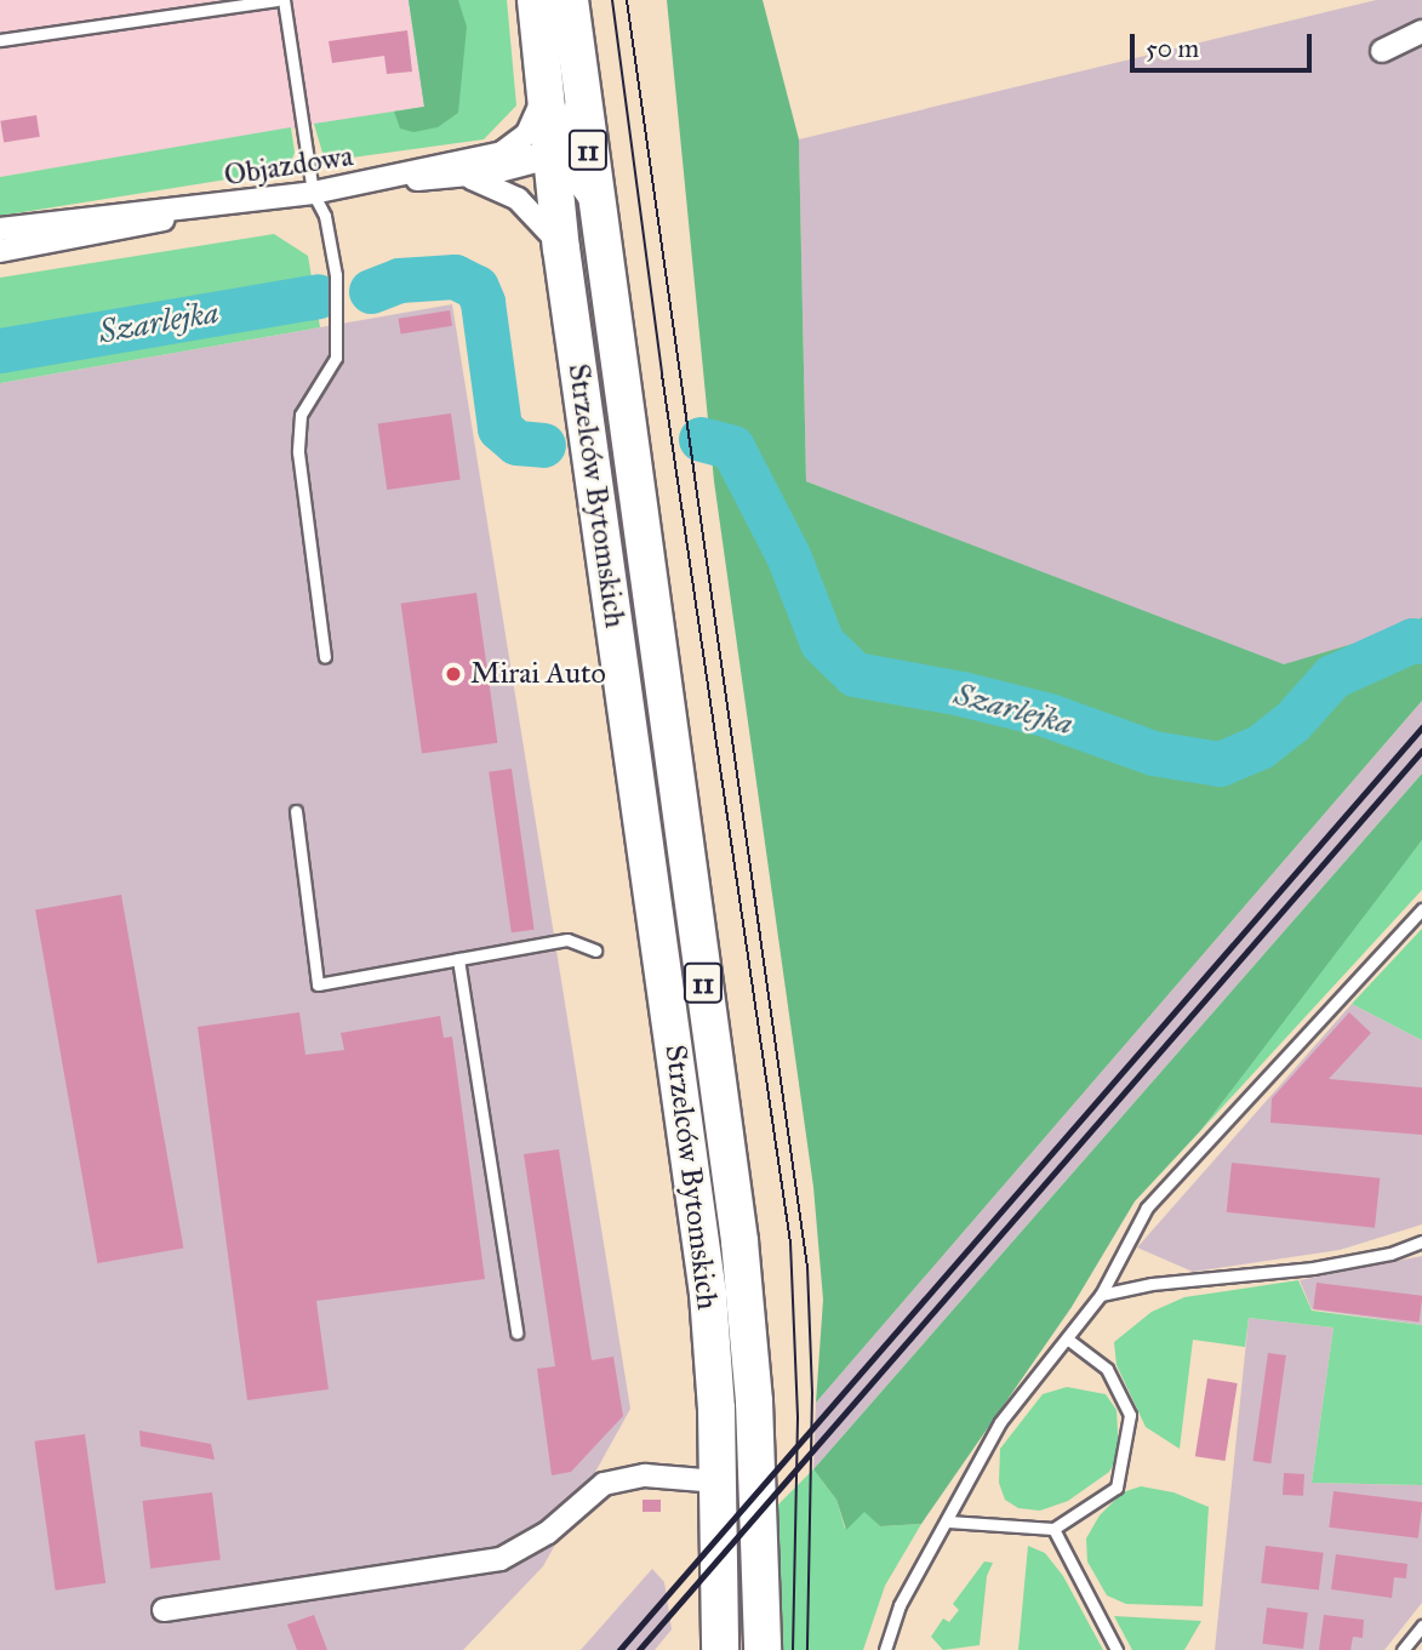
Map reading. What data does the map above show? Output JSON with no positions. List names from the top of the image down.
{
  "streets": {
    "highway": ["11", "Strzelców Bytomskich"],
    "street": ["Objazdowa"]
  },
  "crossings": [
    ["11", "Strzelców Bytomskich"],
    ["Objazdowa", "Strzelców Bytomskich"]
  ],
  "water": ["Szarlejka"],
  "places": ["Mirai Auto"],
  "scale_bar": "50 m"
}
